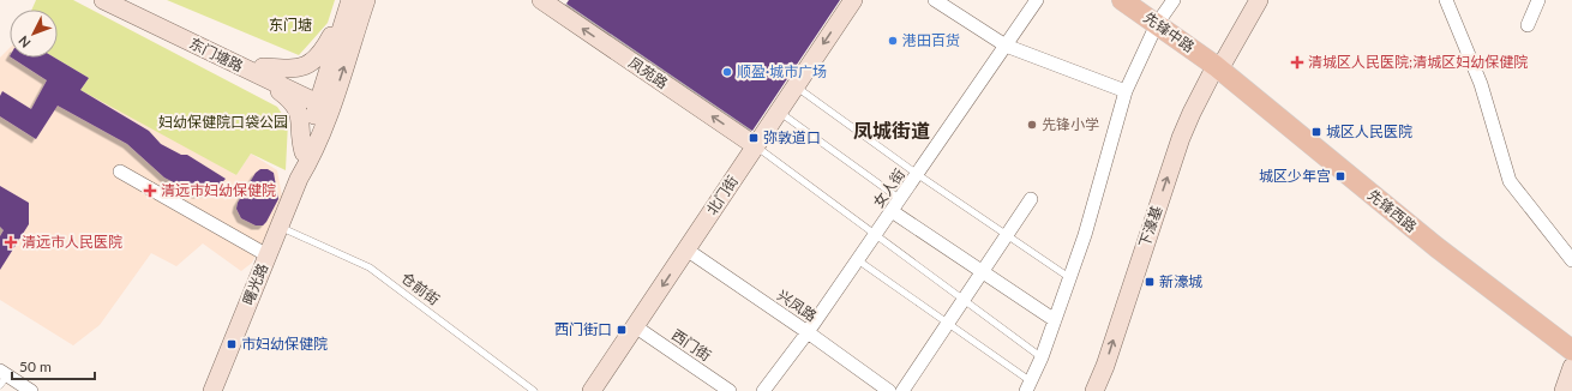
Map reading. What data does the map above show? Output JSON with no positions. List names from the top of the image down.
{
  "streets": {
    "main road": ["先锋中路", "先锋西路"],
    "street": [
      "东门塘路",
      "凤苑路",
      "女人街",
      "北门街",
      "下濠基",
      "曙光路",
      "兴凤路",
      "西门街"
    ],
    "lane": ["仓前街"]
  },
  "crossings": [
    ["先锋中路", "先锋西路"],
    ["先锋中路", "下濠基"],
    ["东门塘路", "曙光路"],
    ["凤苑路", "北门街"],
    ["女人街", "兴凤路"],
    ["北门街", "兴凤路"],
    ["北门街", "西门街"],
    ["先锋西路", "下濠基"],
    ["曙光路", "仓前街"]
  ],
  "one_way": ["凤苑路", "北门街"],
  "districts": ["凤城街道"],
  "parks": ["东门塘", "妇幼保健院口袋公园"],
  "places": {
    "other": ["港田百货", "顺盈·城市广场", "先锋小学"],
    "health": ["清城区人民医院;清城区妇幼保健院", "清远市妇幼保健院", "清远市人民医院"],
    "transit": [
      "城区人民医院",
      "弥敦道口",
      "城区少年宫",
      "新濠城",
      "西门街口",
      "市妇幼保健院"
    ]
  },
  "scale_bar": "50 m",
  "north": "bottom left"
}
